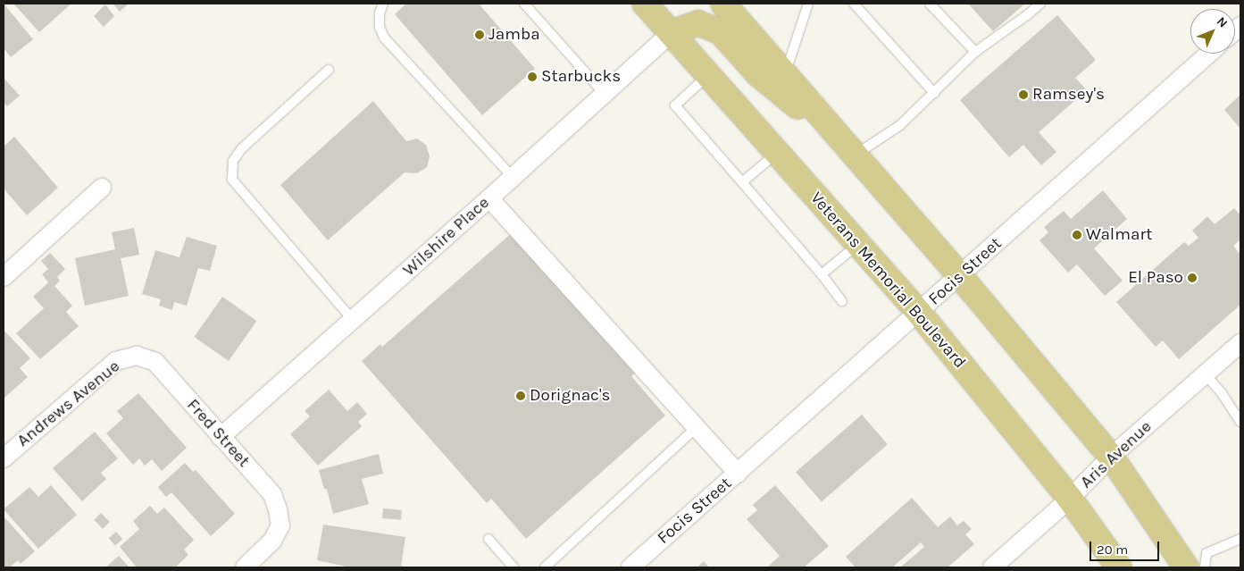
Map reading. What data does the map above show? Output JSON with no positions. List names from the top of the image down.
{
  "streets": {
    "main road": ["Veterans Memorial Boulevard"],
    "street": [
      "Wilshire Place",
      "Focis Street",
      "Andrews Avenue",
      "Fred Street",
      "Aris Avenue"
    ]
  },
  "crossings": [
    ["Wilshire Place", "Veterans Memorial Boulevard"],
    ["Wilshire Place", "Fred Street"],
    ["Focis Street", "Veterans Memorial Boulevard"],
    ["Veterans Memorial Boulevard", "Aris Avenue"],
    ["Andrews Avenue", "Fred Street"]
  ],
  "places": [
    "Jamba",
    "Starbucks",
    "Ramsey's",
    "Walmart",
    "El Paso",
    "Dorignac's"
  ],
  "scale_bar": "20 m",
  "north": "top right"
}
